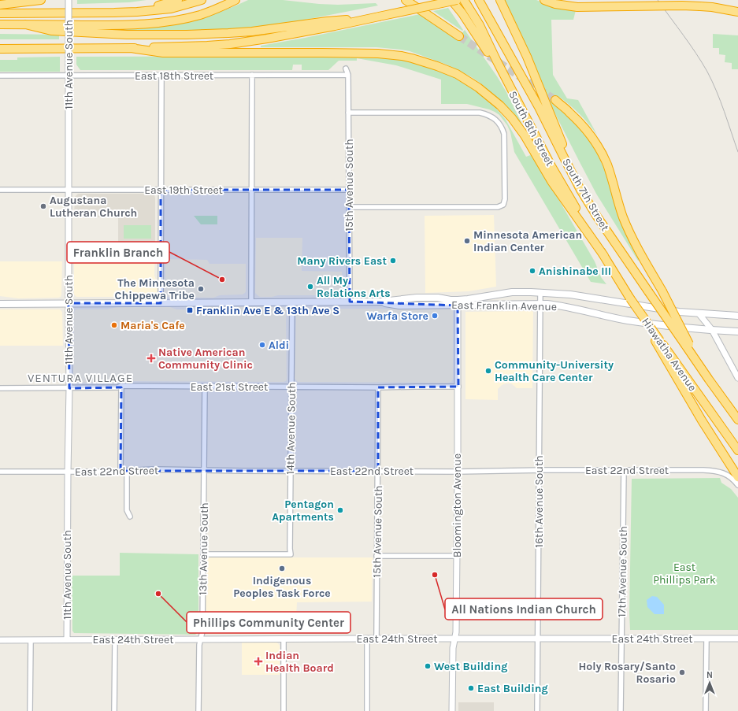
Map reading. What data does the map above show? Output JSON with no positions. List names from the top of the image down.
{
  "streets": {
    "highway": ["South 8th Street", "South 7th Street", "Hiawatha Avenue"],
    "main road": ["East Franklin Avenue"],
    "street": [
      "11th Avenue South",
      "East 18th Street",
      "15th Avenue South",
      "East 19th Street",
      "East 21st Street",
      "14th Avenue South",
      "East 22nd Street",
      "16th Avenue South",
      "Bloomington Avenue",
      "13th Avenue South",
      "17th Avenue South",
      "East 24th Street"
    ]
  },
  "crossings": [
    ["11th Avenue South", "East 18th Street"],
    ["11th Avenue South", "East 19th Street"],
    ["11th Avenue South", "East Franklin Avenue"],
    ["11th Avenue South", "East 21st Street"],
    ["11th Avenue South", "East 22nd Street"],
    ["11th Avenue South", "East 24th Street"],
    ["East 18th Street", "15th Avenue South"],
    ["South 8th Street", "Hiawatha Avenue"],
    ["15th Avenue South", "East 19th Street"],
    ["15th Avenue South", "East Franklin Avenue"],
    ["15th Avenue South", "East 21st Street"],
    ["15th Avenue South", "East 22nd Street"],
    ["15th Avenue South", "East 24th Street"],
    ["South 7th Street", "Hiawatha Avenue"],
    ["East Franklin Avenue", "14th Avenue South"],
    ["East Franklin Avenue", "16th Avenue South"],
    ["East Franklin Avenue", "Bloomington Avenue"],
    ["East 21st Street", "14th Avenue South"],
    ["East 21st Street", "Bloomington Avenue"],
    ["East 21st Street", "13th Avenue South"],
    ["14th Avenue South", "East 22nd Street"],
    ["14th Avenue South", "13th Avenue South"],
    ["East 22nd Street", "16th Avenue South"],
    ["East 22nd Street", "Bloomington Avenue"],
    ["East 22nd Street", "13th Avenue South"],
    ["East 22nd Street", "17th Avenue South"],
    ["16th Avenue South", "East 24th Street"],
    ["Bloomington Avenue", "East 24th Street"],
    ["13th Avenue South", "East 24th Street"],
    ["17th Avenue South", "East 24th Street"]
  ],
  "districts": ["VENTURA VILLAGE"],
  "parks": ["East Phillips Park"],
  "places": {
    "other": [
      "Augustana Lutheran Church",
      "Minnesota American Indian Center",
      "Many Rivers East",
      "Anishinabe III",
      "Franklin Branch",
      "All My Relations Arts",
      "The Minnesota Chippewa Tribe",
      "Warfa Store",
      "Maria's Cafe",
      "Aldi",
      "Community-University Health Care Center",
      "Pentagon Apartments",
      "Indigenous Peoples Task Force",
      "All Nations Indian Church",
      "Phillips Community Center",
      "West Building",
      "Holy Rosary/Santo Rosario",
      "East Building"
    ],
    "transit": ["Franklin Ave E & 13th Ave S"],
    "health": ["Native American Community Clinic", "Indian Health Board"]
  },
  "north": "top"
}
